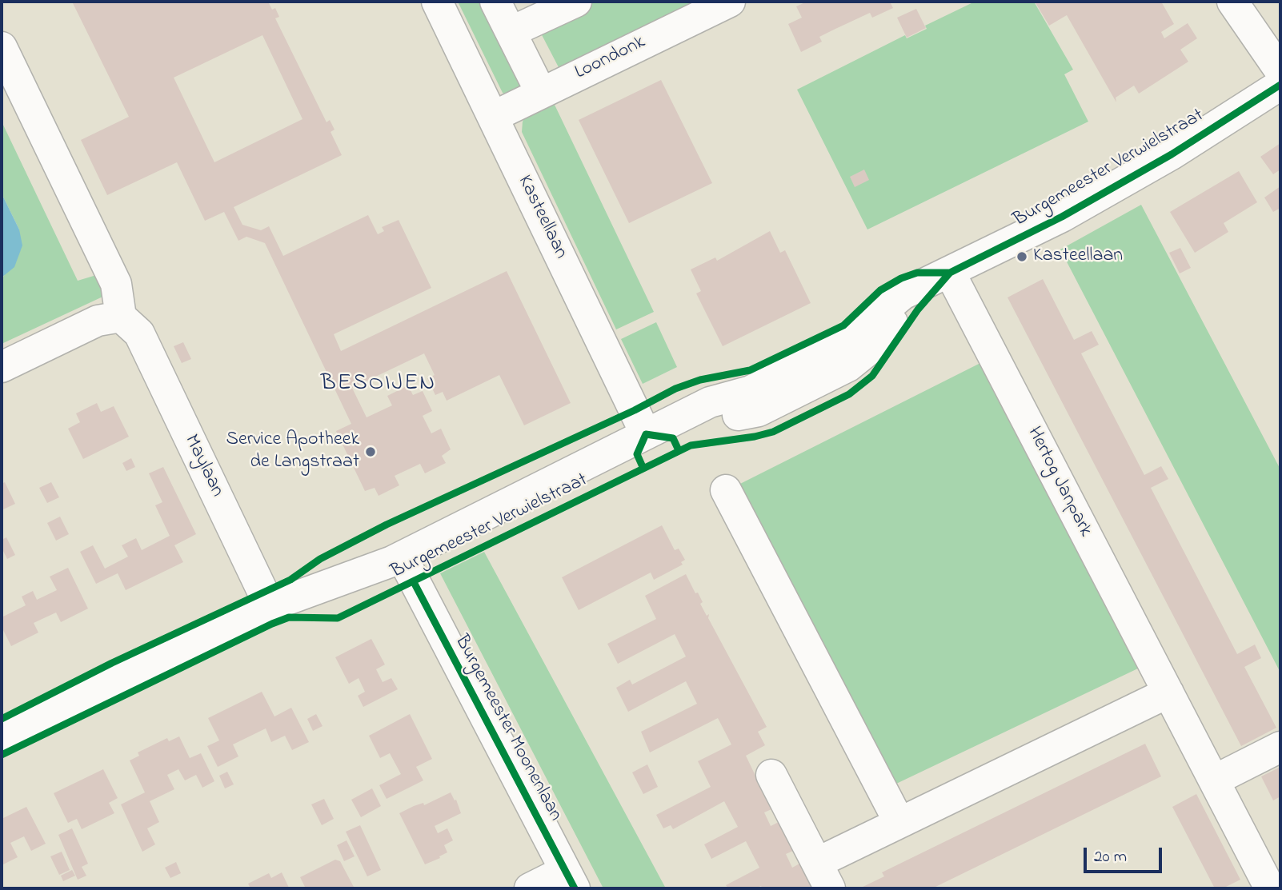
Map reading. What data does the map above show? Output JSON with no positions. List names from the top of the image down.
{
  "streets": {
    "street": [
      "Loondonk",
      "Burgemeester Verwielstraat",
      "Kasteellaan",
      "Maylaan",
      "Hertog Janpark",
      "Burgemeester Moonenlaan"
    ]
  },
  "crossings": [
    ["Loondonk", "Kasteellaan"],
    ["Burgemeester Verwielstraat", "Kasteellaan"],
    ["Burgemeester Verwielstraat", "Maylaan"],
    ["Burgemeester Verwielstraat", "Hertog Janpark"],
    ["Burgemeester Verwielstraat", "Burgemeester Moonenlaan"]
  ],
  "districts": ["BESOIJEN"],
  "places": ["Kasteellaan", "Service Apotheek de Langstraat"],
  "scale_bar": "20 m"
}
